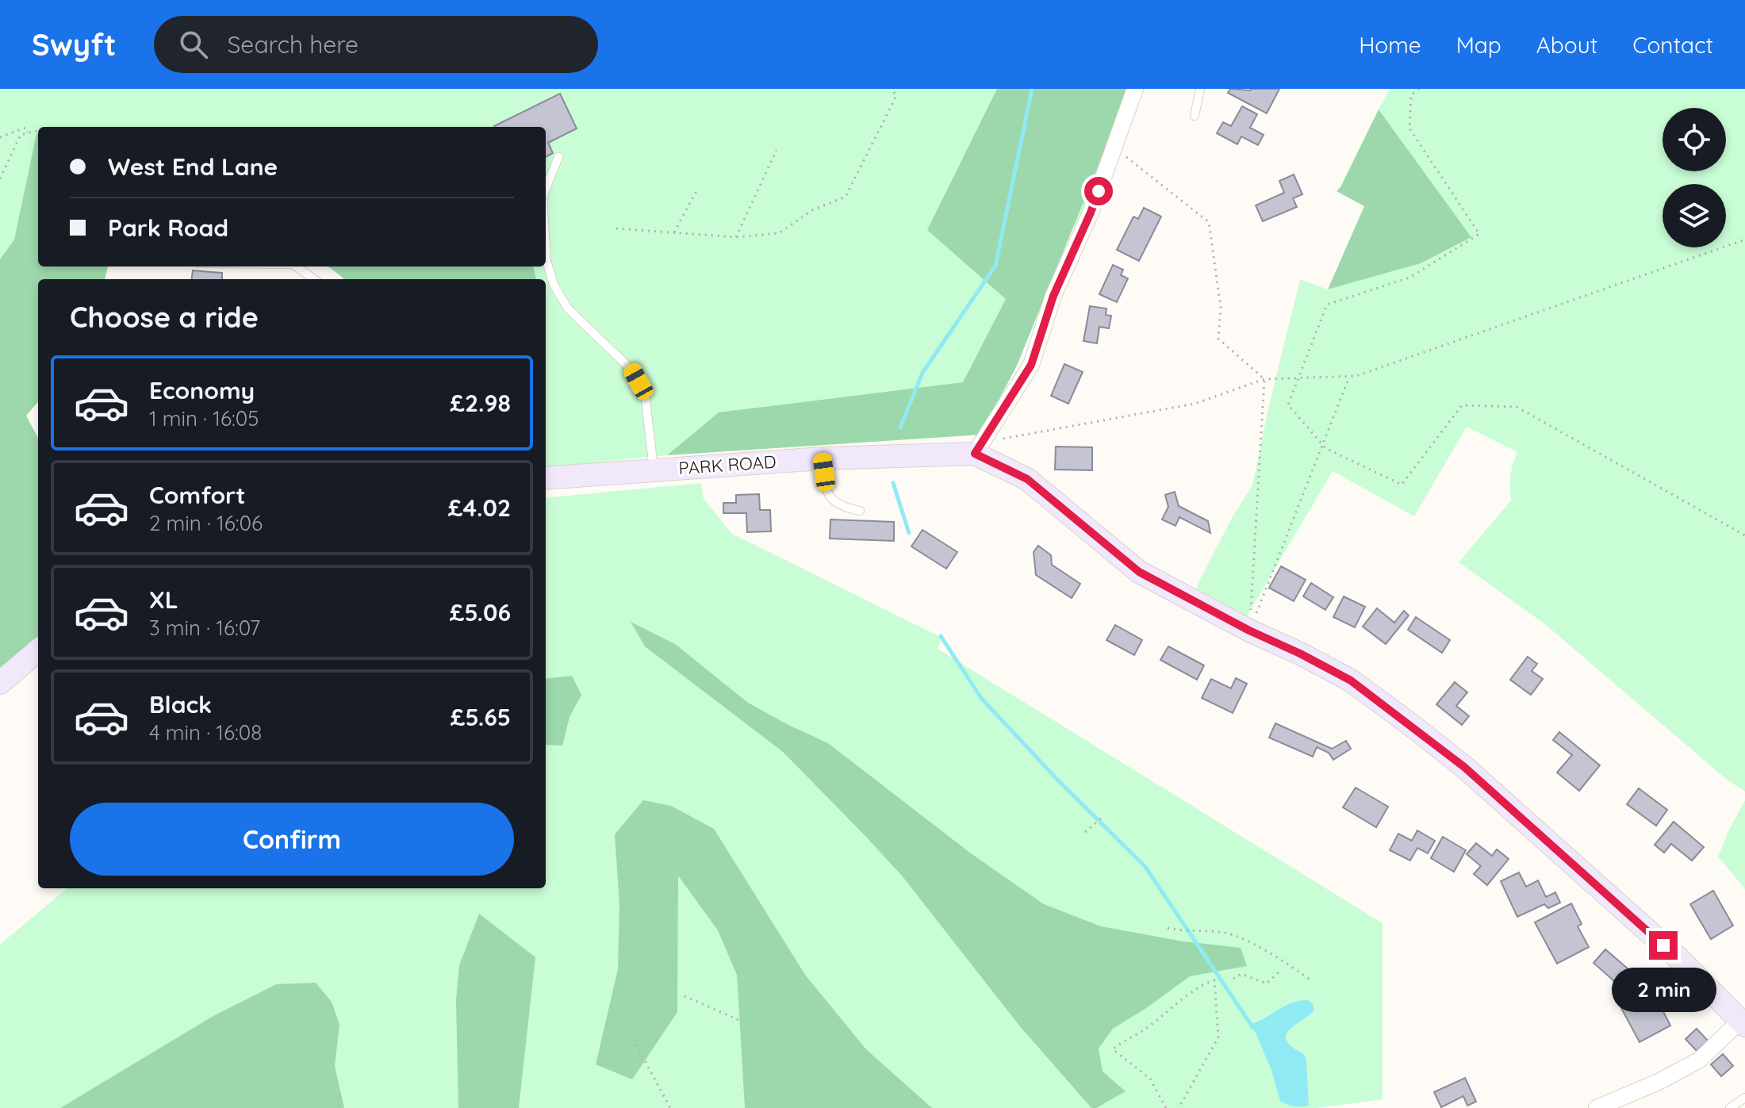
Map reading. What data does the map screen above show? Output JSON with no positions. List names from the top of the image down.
{
  "streets": {
    "main road": ["PARK ROAD"]
  },
  "page": {
    "header": "Swyft",
    "search": "Search here",
    "nav": [
      "Home",
      "Map",
      "About",
      "Contact"
    ],
    "banner": ["West End Lane", "Park Road"],
    "heading": "Choose a ride",
    "list": [
      {
        "name": "Economy",
        "note": "1 min · 16:05",
        "value": "£2.98"
      },
      {
        "name": "Comfort",
        "note": "2 min · 16:06",
        "value": "£4.02"
      },
      {
        "name": "XL",
        "note": "3 min · 16:07",
        "value": "£5.06"
      },
      {
        "name": "Black",
        "note": "4 min · 16:08",
        "value": "£5.65"
      }
    ],
    "buttons": "Confirm",
    "bubble": "2 min"
  }
}
